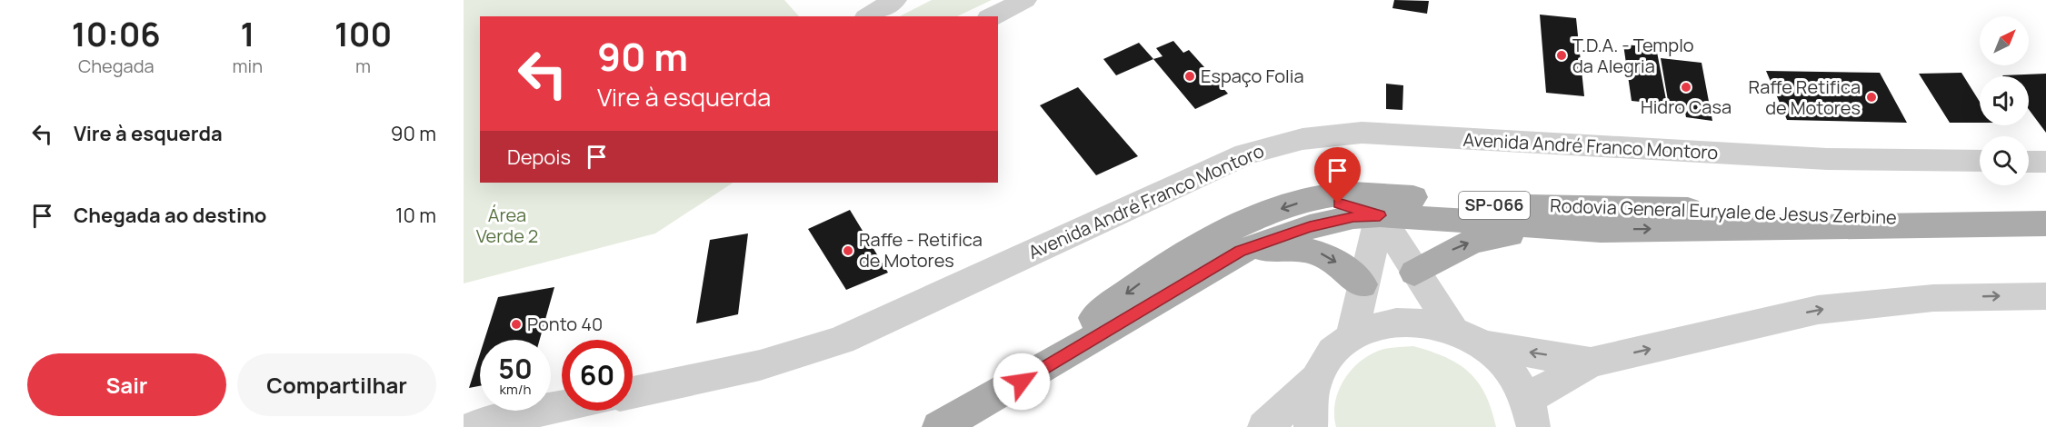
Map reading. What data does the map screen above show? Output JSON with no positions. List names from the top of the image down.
{
  "streets": {
    "main road": ["SP-066", "Rodovia General Euryale de Jesus Zerbine"],
    "street": ["Avenida André Franco Montoro"]
  },
  "parks": ["Área Verde 2"],
  "places": [
    "T.D.A. - Templo da Alegria",
    "Espaço Folia",
    "Hidro Casa",
    "Raffe Retifica de Motores",
    "Raffe - Retifica de Motores",
    "Ponto 40"
  ],
  "north": "top right",
  "page": {
    "eta": [
      "10:06",
      "Chegada",
      "1",
      "min",
      "100",
      "m"
    ],
    "turn": ["90 m", "Vire à esquerda"],
    "list": [
      {
        "name": "Vire à esquerda",
        "value": "90 m"
      },
      {
        "name": "Chegada ao destino",
        "value": "10 m"
      }
    ],
    "then": "Depois",
    "speed": "50 km/h",
    "limit": "60",
    "buttons": ["Sair", "Compartilhar"]
  }
}
